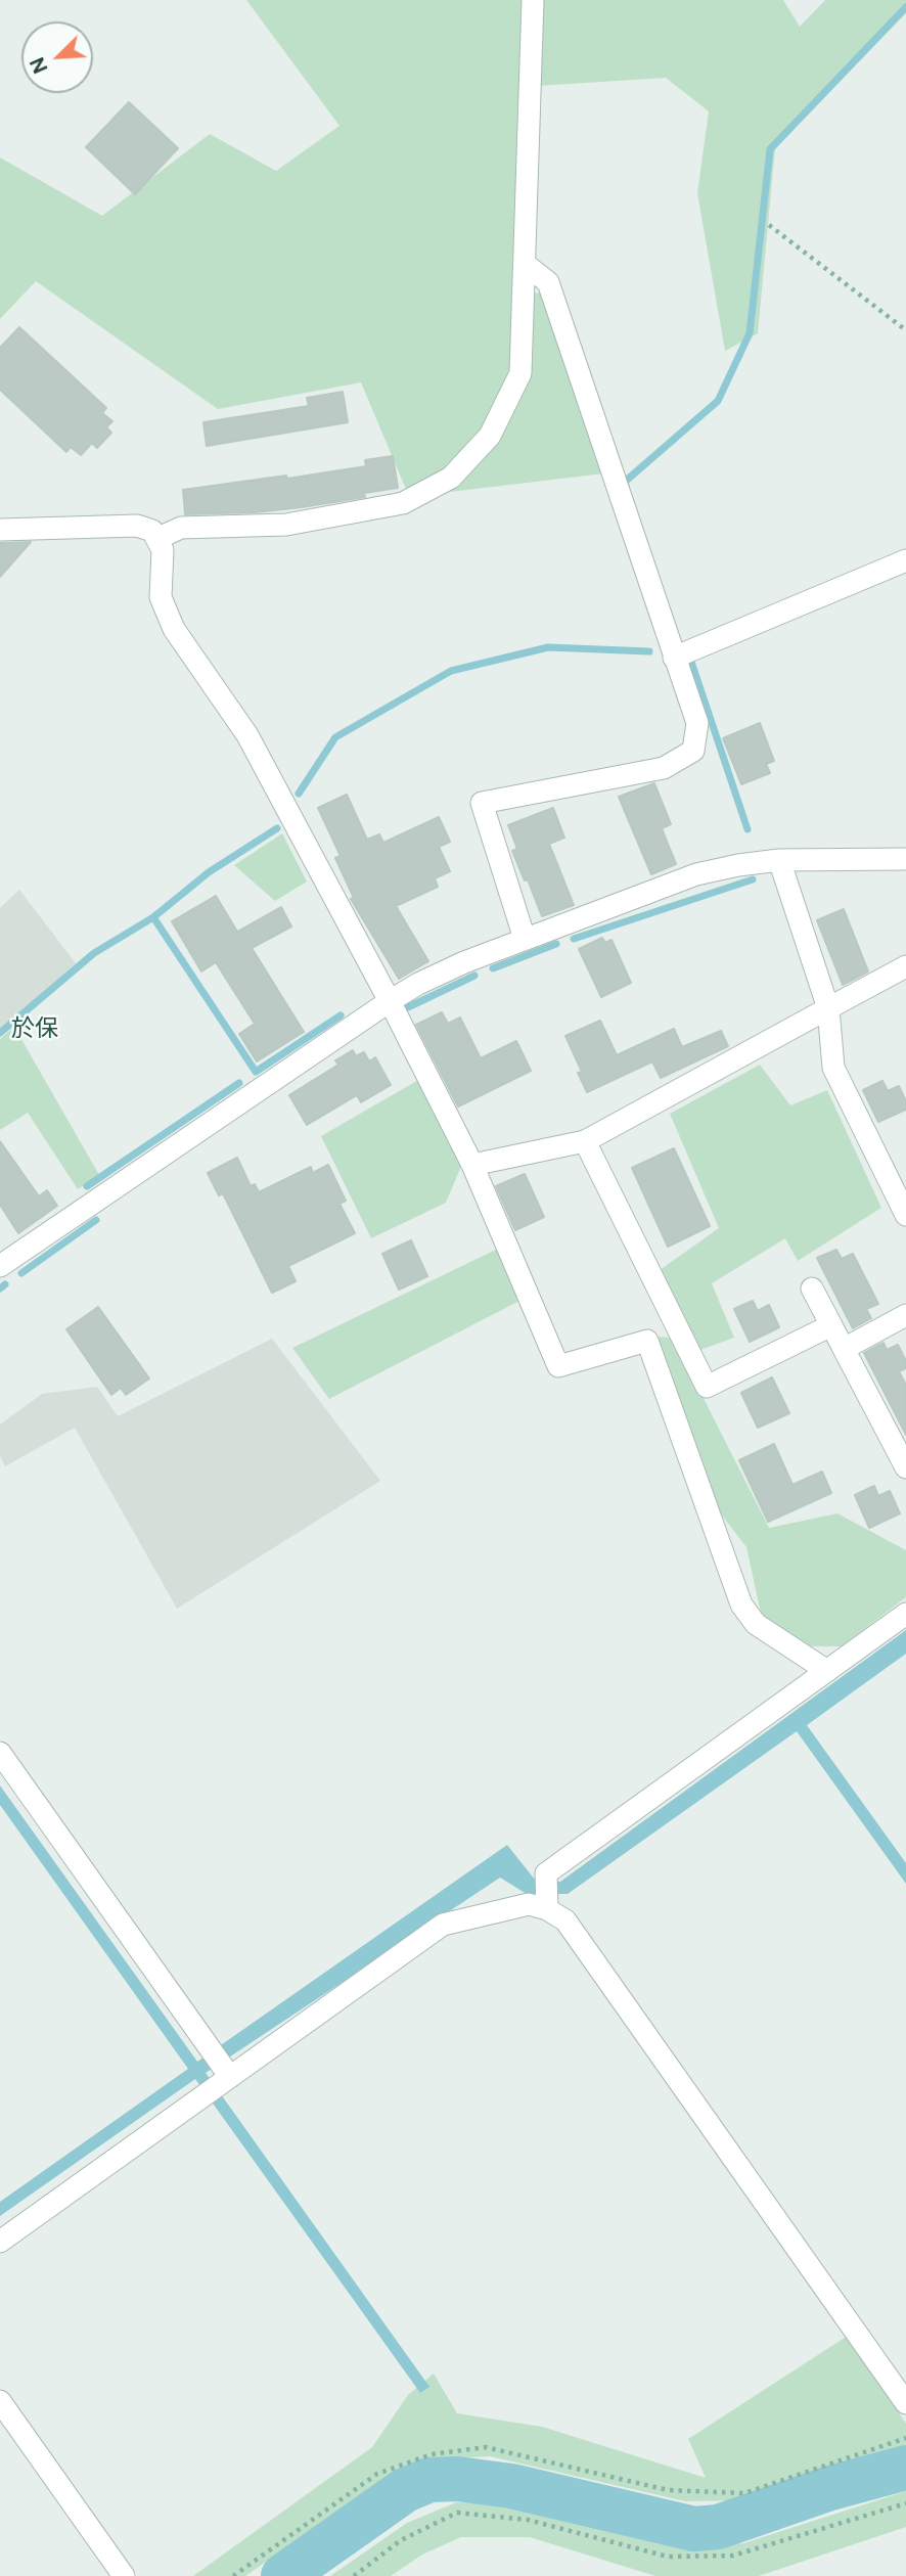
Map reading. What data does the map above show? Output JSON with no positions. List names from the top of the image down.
{
  "districts": ["於保"],
  "north": "bottom left"
}
